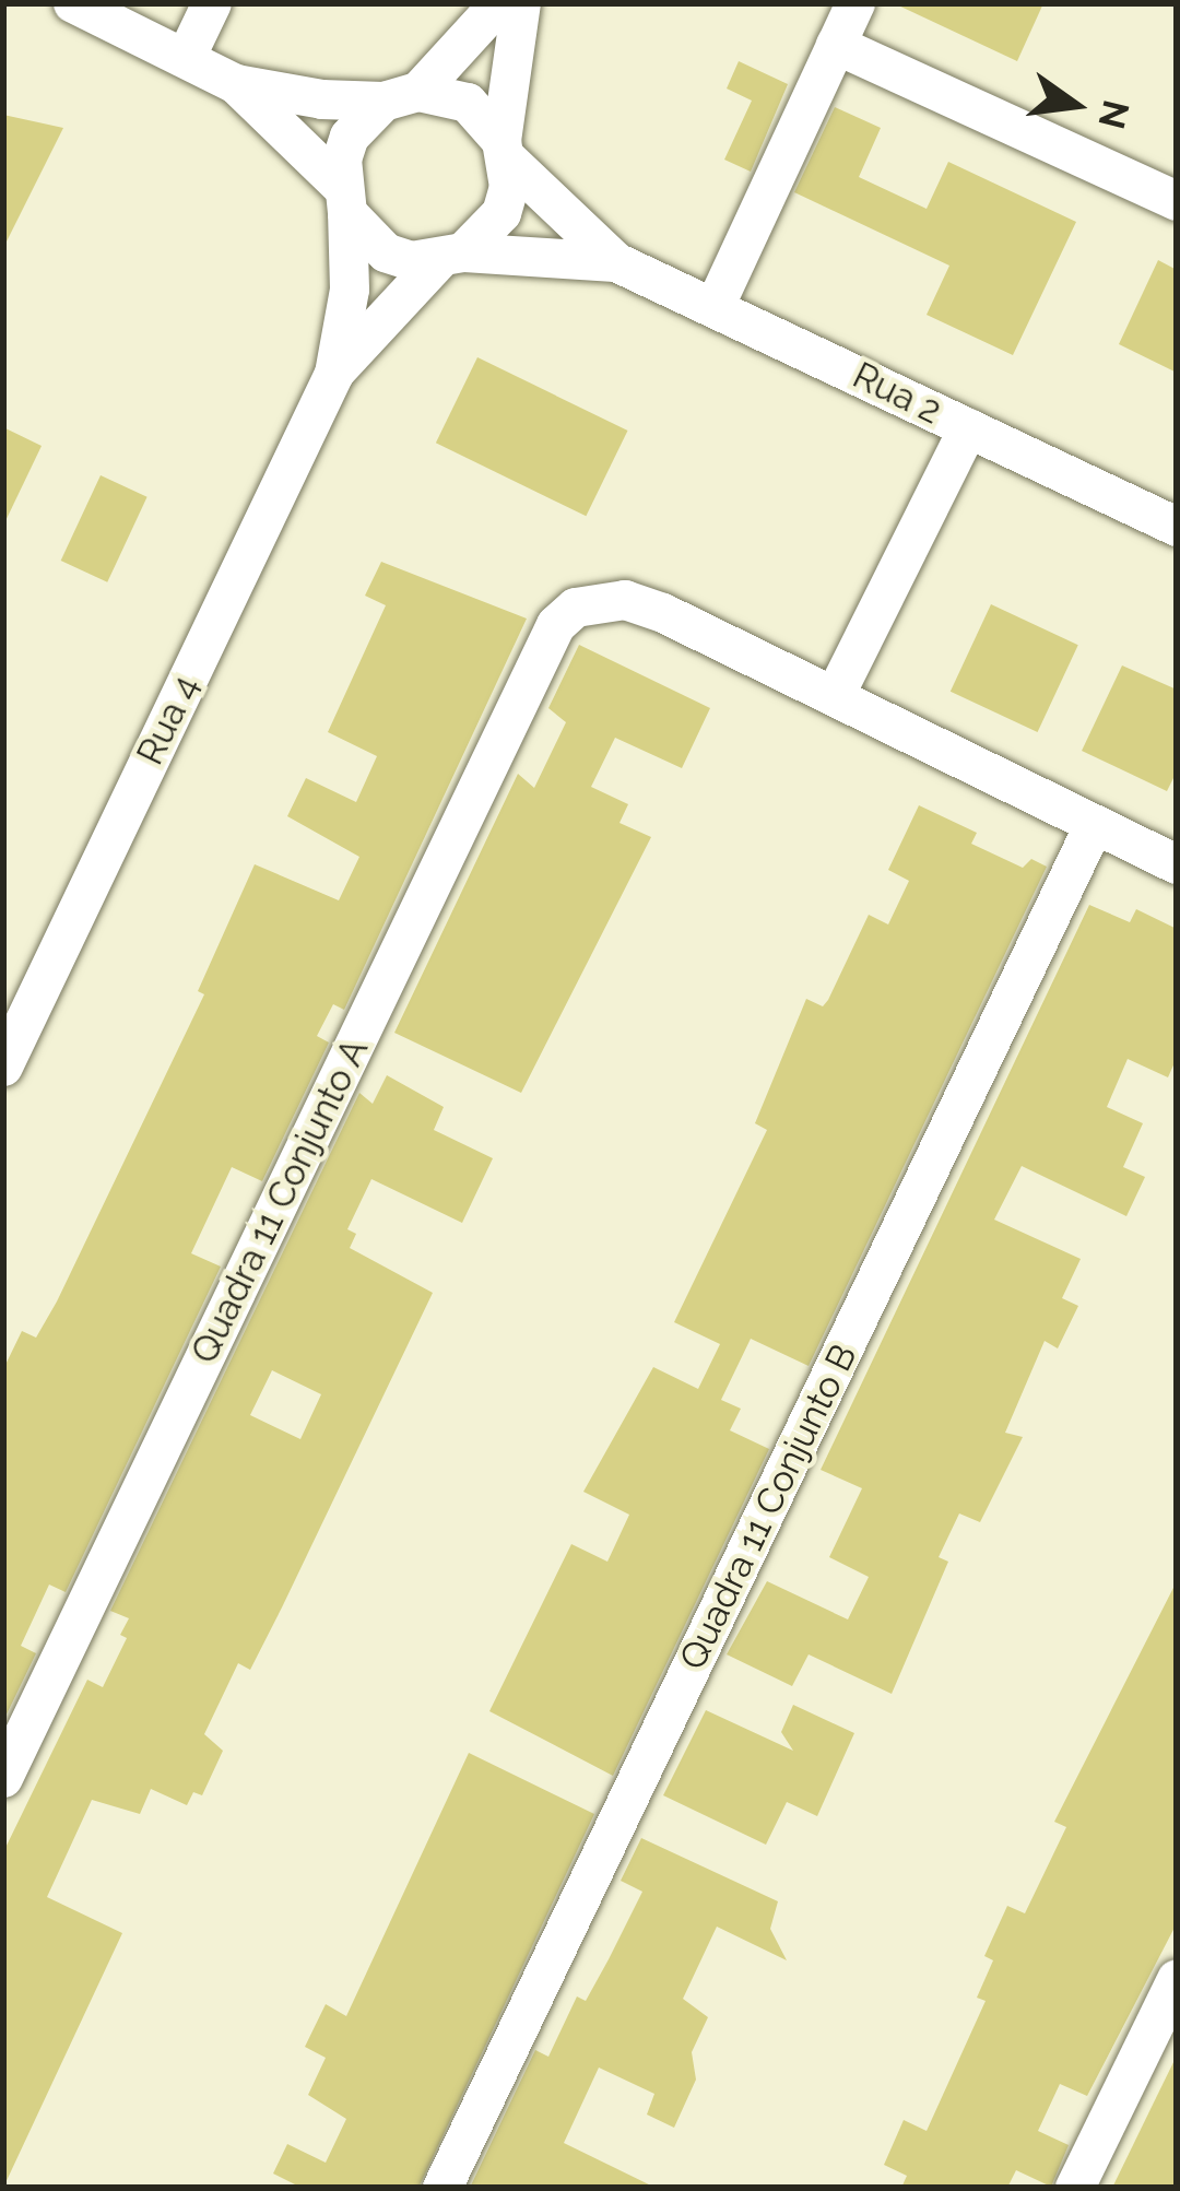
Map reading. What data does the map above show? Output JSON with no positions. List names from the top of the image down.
{
  "streets": {
    "street": [
      "Rua 2",
      "Rua 4",
      "Quadra 11 Conjunto A",
      "Quadra 11 Conjunto B"
    ]
  },
  "north": "right"
}
